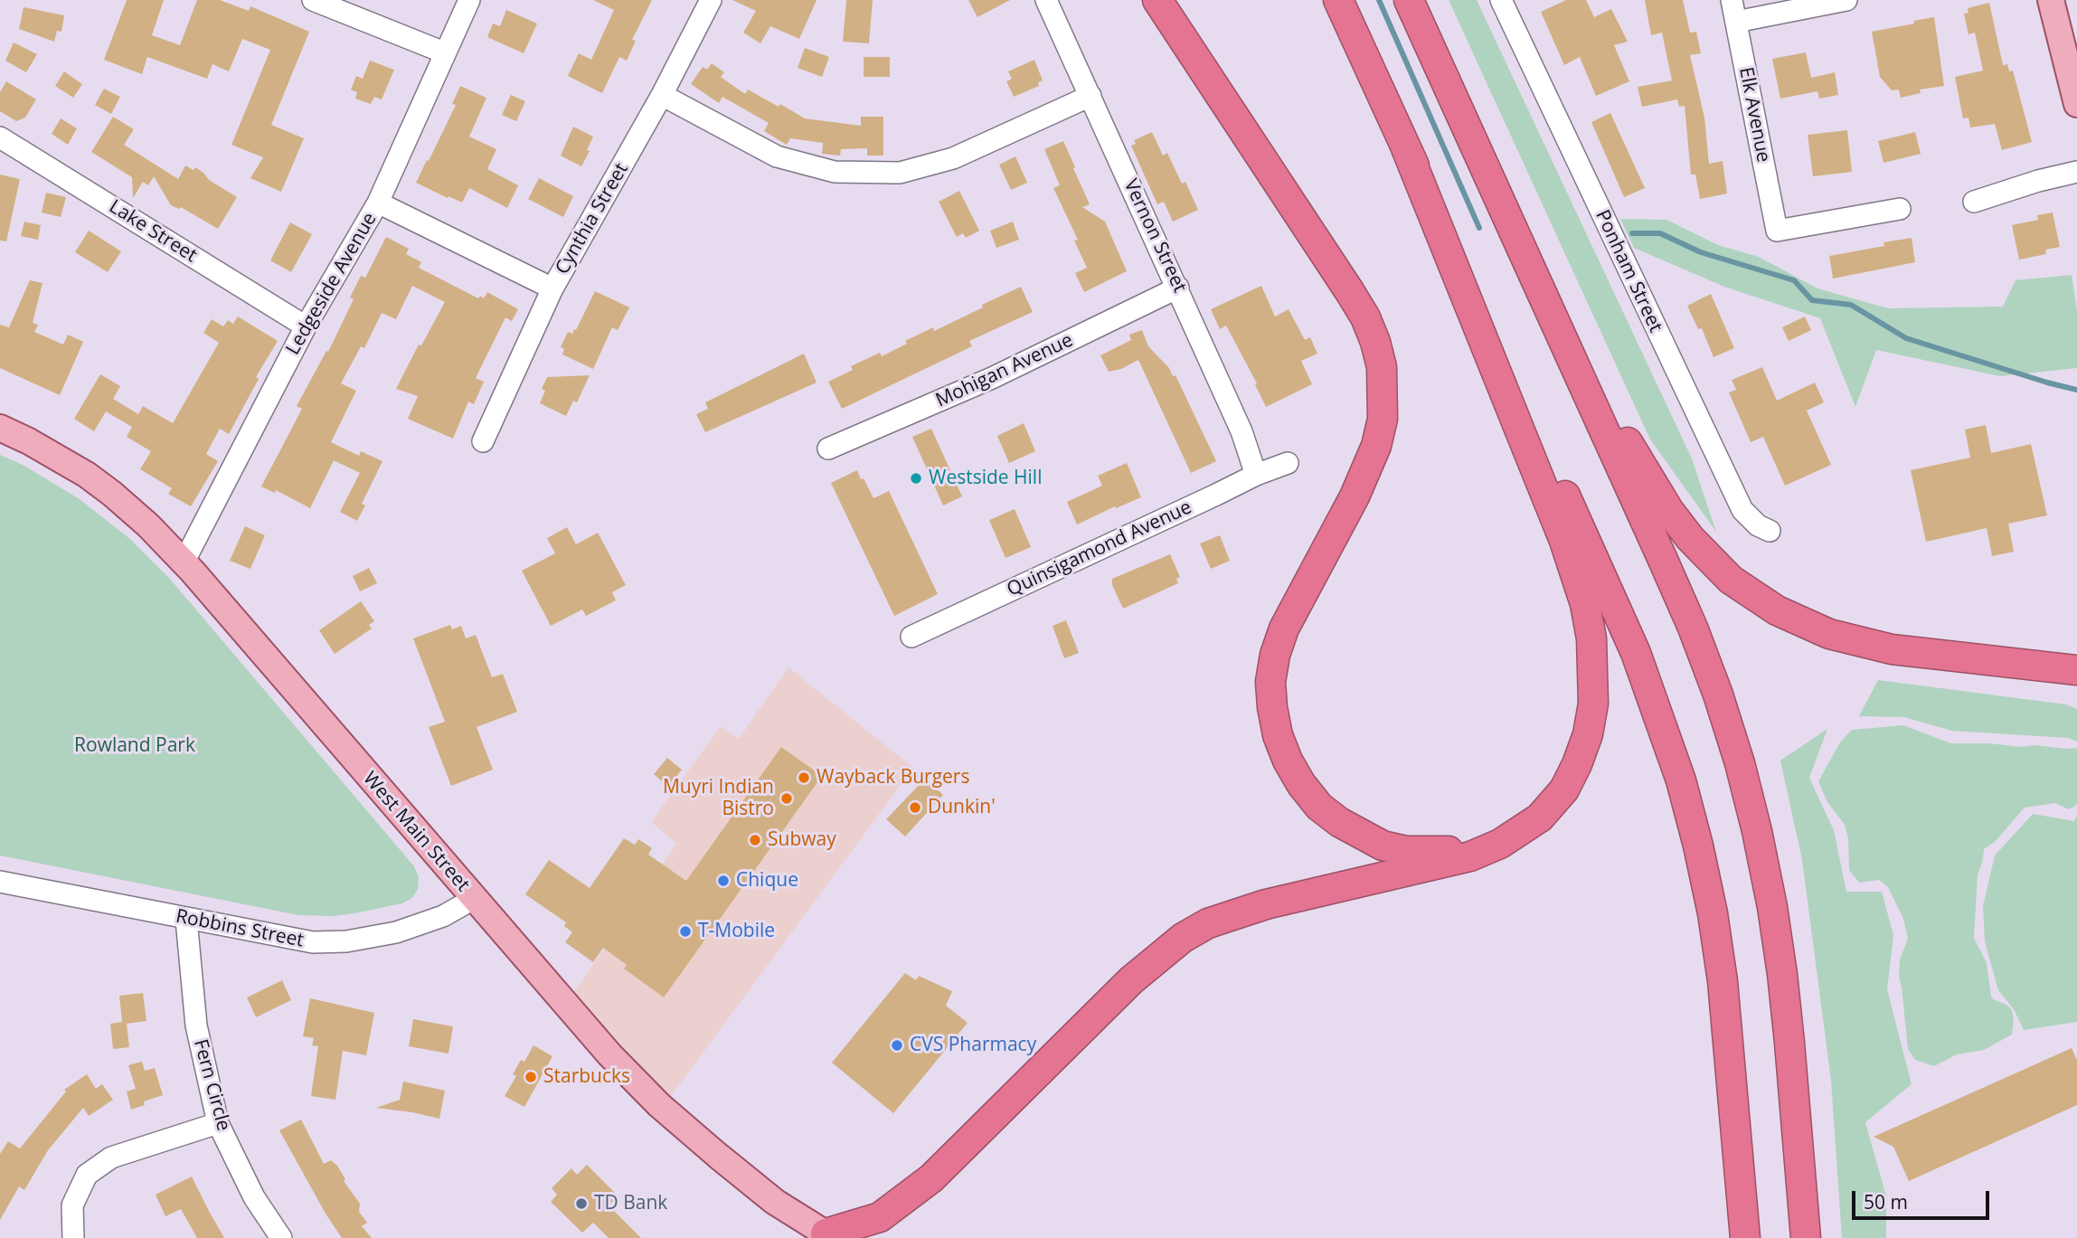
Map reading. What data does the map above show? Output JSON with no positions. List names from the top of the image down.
{
  "streets": {
    "main road": ["West Main Street"],
    "street": [
      "Elk Avenue",
      "Cynthia Street",
      "Lake Street",
      "Vernon Street",
      "Ponham Street",
      "Ledgeside Avenue",
      "Mohigan Avenue",
      "Quinsigamond Avenue",
      "Robbins Street",
      "Fern Circle"
    ]
  },
  "crossings": [
    ["Lake Street", "Ledgeside Avenue"],
    ["Vernon Street", "Mohigan Avenue"],
    ["Vernon Street", "Quinsigamond Avenue"],
    ["Ledgeside Avenue", "West Main Street"],
    ["West Main Street", "Robbins Street"],
    ["Robbins Street", "Fern Circle"]
  ],
  "parks": ["Rowland Park"],
  "places": [
    "Westside Hill",
    "Wayback Burgers",
    "Muyri Indian Bistro",
    "Dunkin'",
    "Subway",
    "Chique",
    "T-Mobile",
    "CVS Pharmacy",
    "Starbucks",
    "TD Bank"
  ],
  "scale_bar": "50 m"
}
